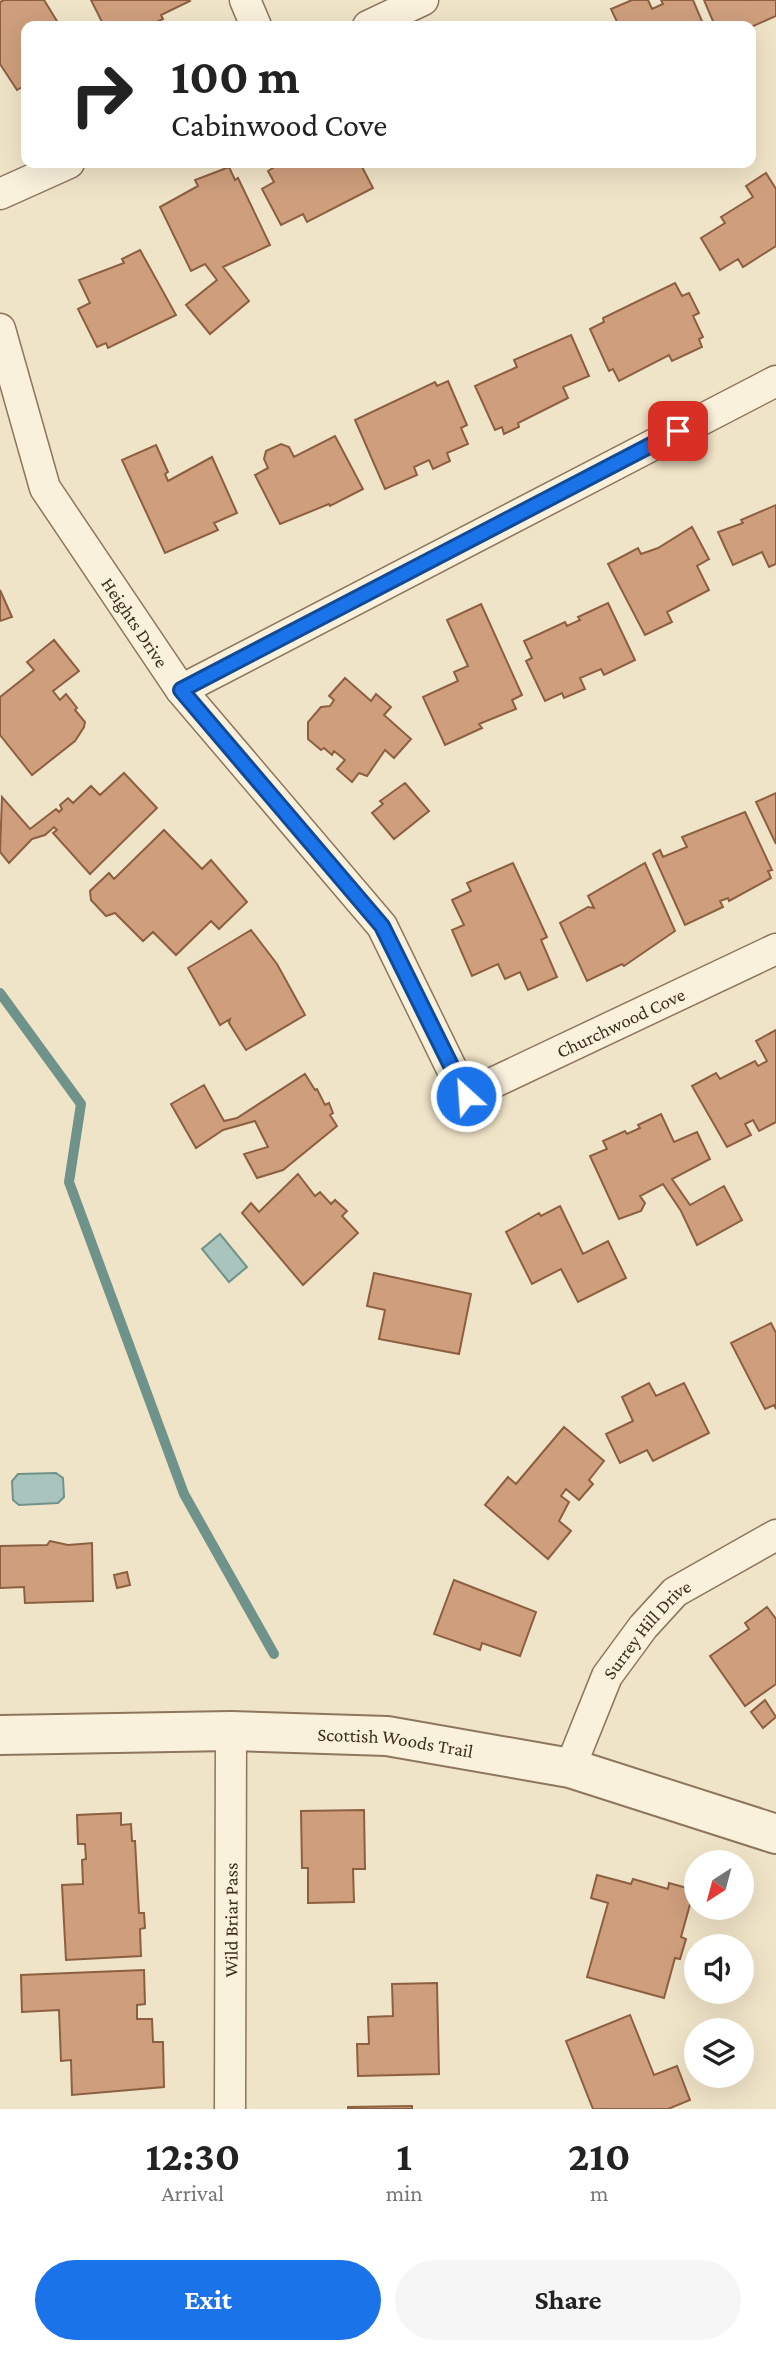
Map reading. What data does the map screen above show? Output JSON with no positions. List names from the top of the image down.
{
  "streets": {
    "street": [
      "Heights Drive",
      "Churchwood Cove",
      "Surrey Hill Drive",
      "Scottish Woods Trail",
      "Wild Briar Pass"
    ]
  },
  "crossings": [
    ["Heights Drive", "Churchwood Cove"],
    ["Surrey Hill Drive", "Scottish Woods Trail"],
    ["Scottish Woods Trail", "Wild Briar Pass"]
  ],
  "north": "bottom left",
  "page": {
    "turn": ["100 m", "Cabinwood Cove"],
    "eta": [
      "12:30",
      "Arrival",
      "1",
      "min",
      "210",
      "m"
    ],
    "buttons": ["Exit", "Share"]
  }
}
